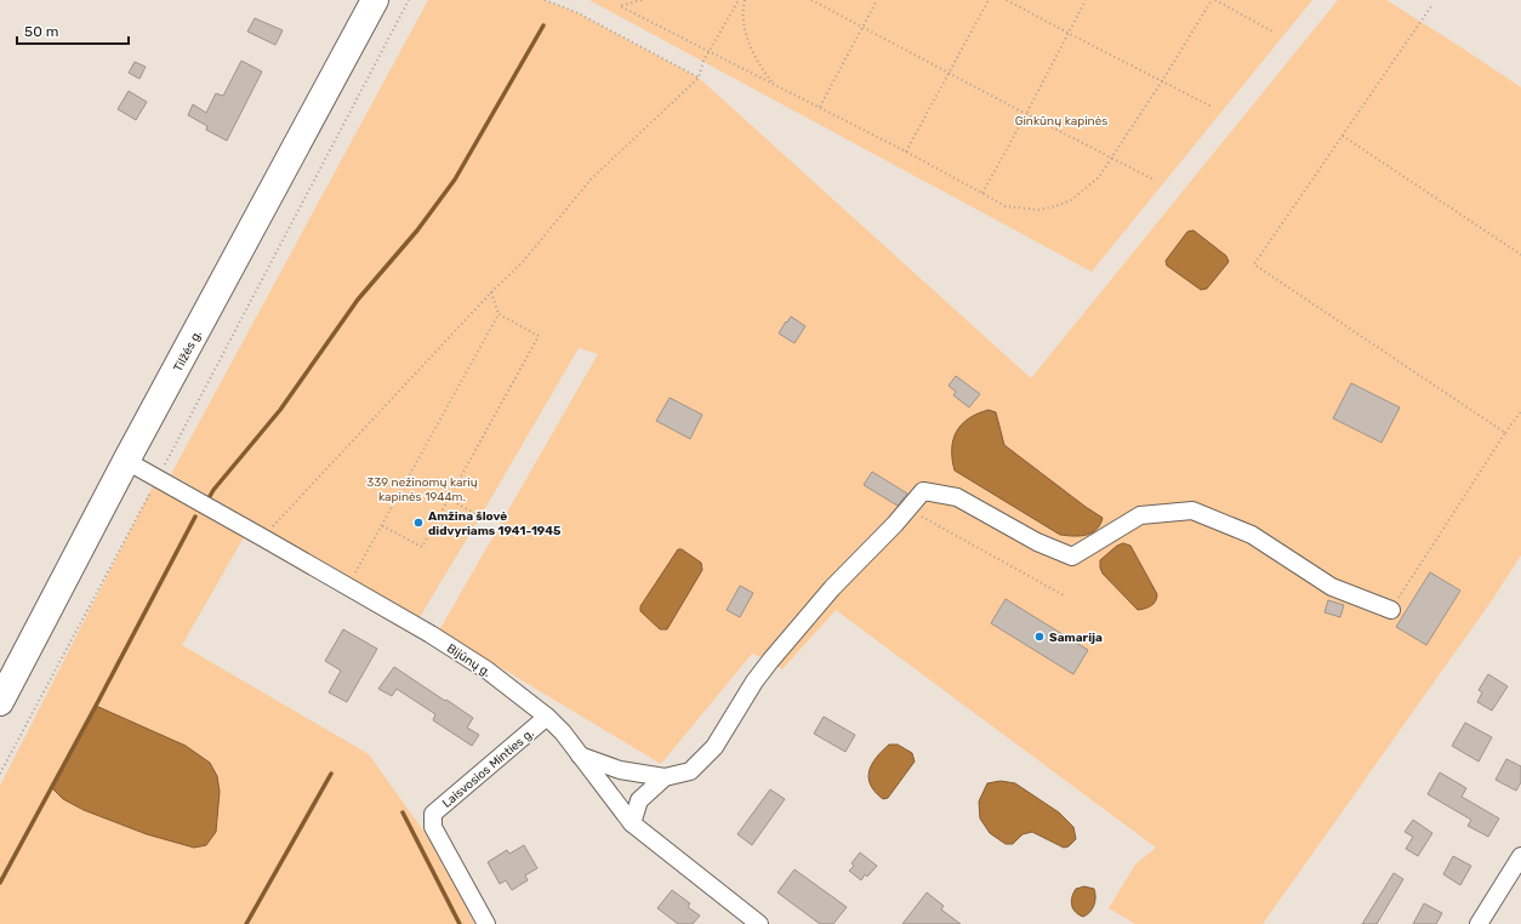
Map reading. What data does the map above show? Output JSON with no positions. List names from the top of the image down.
{
  "streets": {
    "highway": ["Tilžės g."],
    "street": ["Bijūnų g.", "Laisvosios Minties g."]
  },
  "crossings": [
    ["Tilžės g.", "Bijūnų g."],
    ["Bijūnų g.", "Laisvosios Minties g."]
  ],
  "parks": ["Ginkūnų kapinės", "339 nežinomų karių kapinės 1944m."],
  "places": ["Amžina šlovė didvyriams 1941-1945", "Samarija"],
  "scale_bar": "50 m"
}
